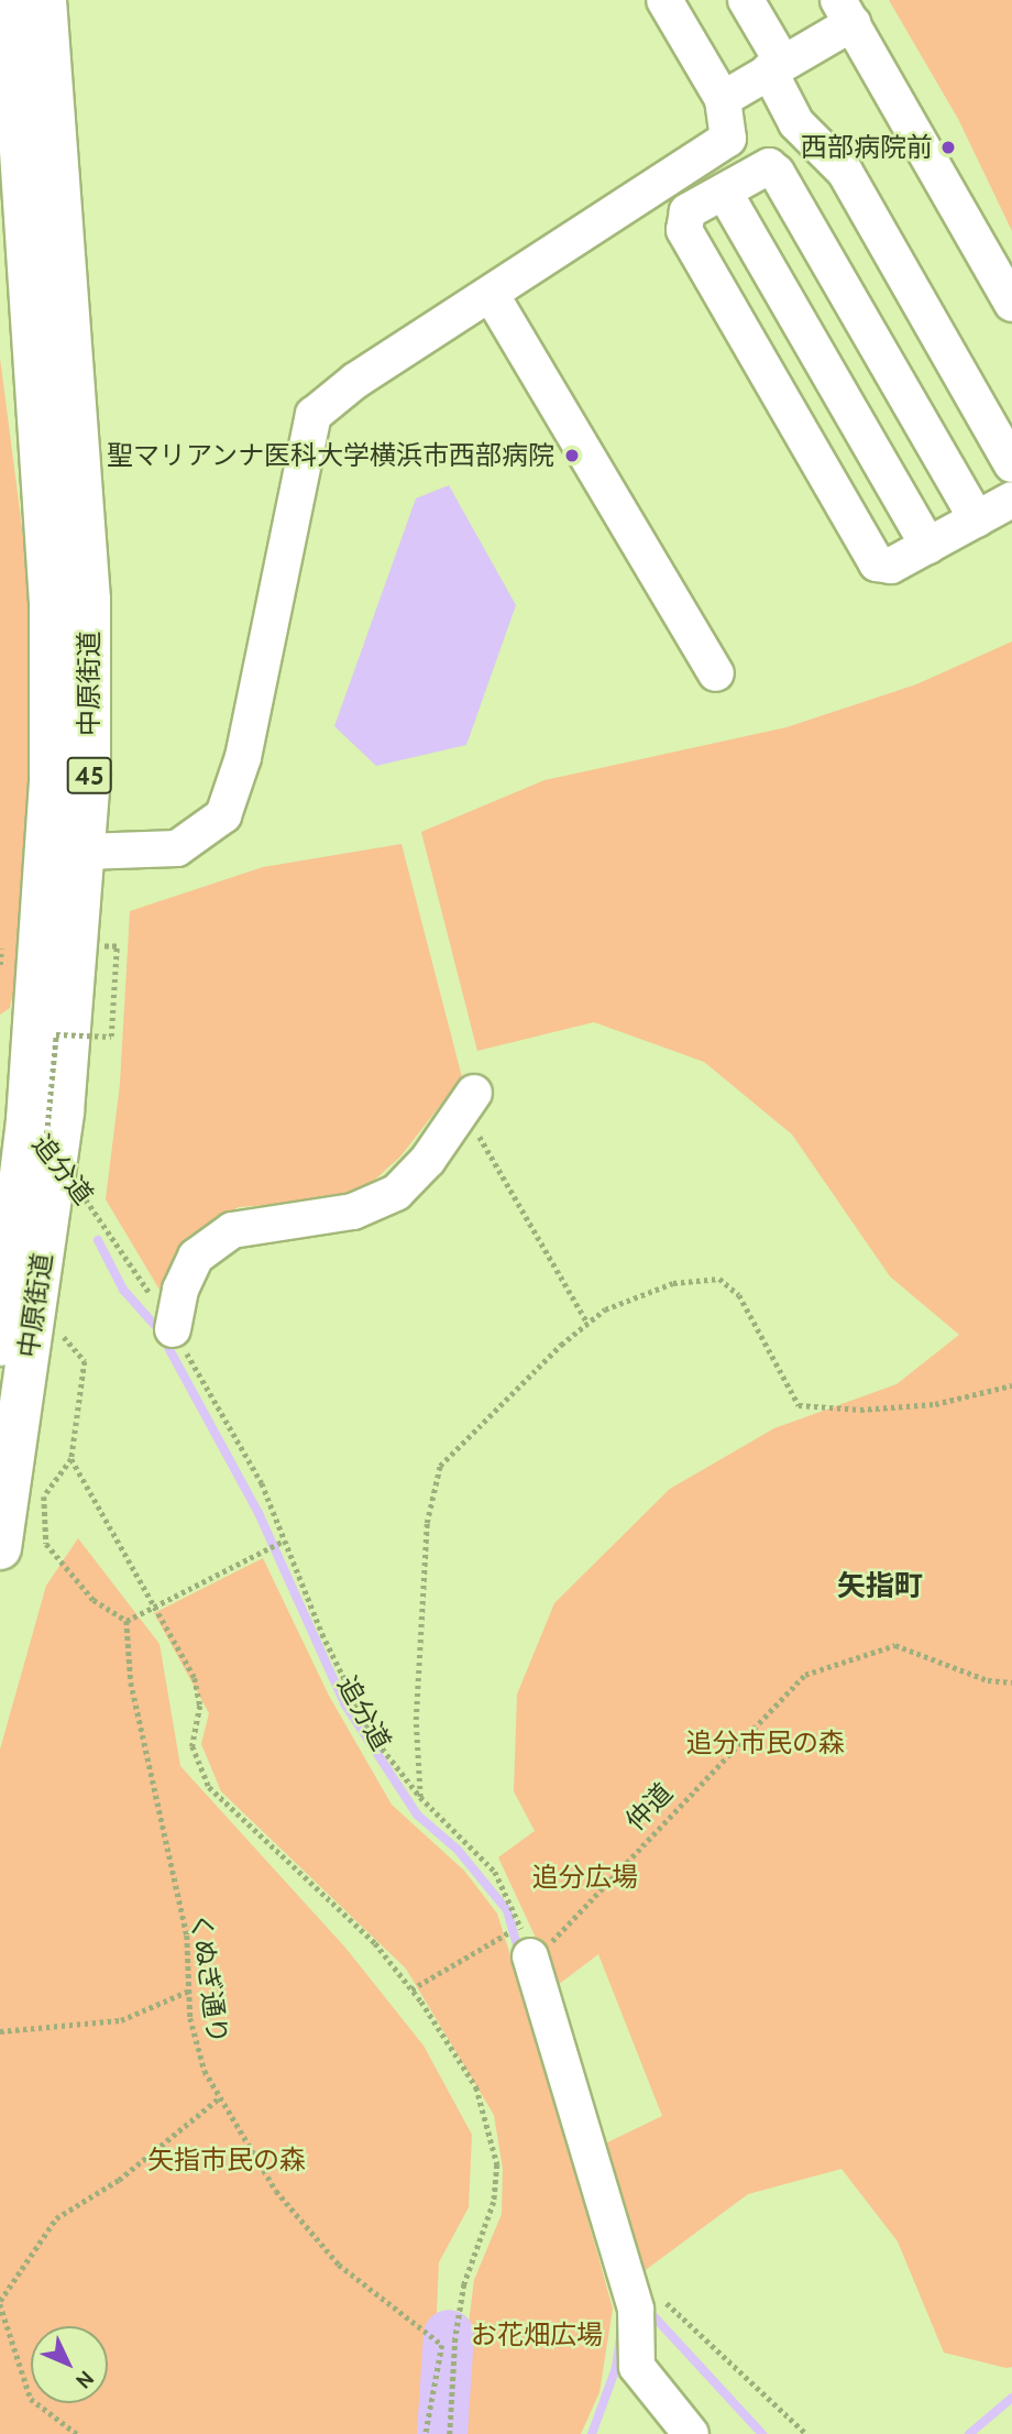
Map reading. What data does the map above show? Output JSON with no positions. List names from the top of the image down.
{
  "streets": {
    "main road": ["中原街道", "45"],
    "path": ["追分道", "仲道", "くぬぎ通り"]
  },
  "crossings": [
    ["追分道", "仲道"]
  ],
  "districts": ["矢指町"],
  "parks": [
    "追分市民の森",
    "追分広場",
    "矢指市民の森",
    "お花畑広場"
  ],
  "places": ["西部病院前", "聖マリアンナ医科大学横浜市西部病院"],
  "north": "bottom right"
}
